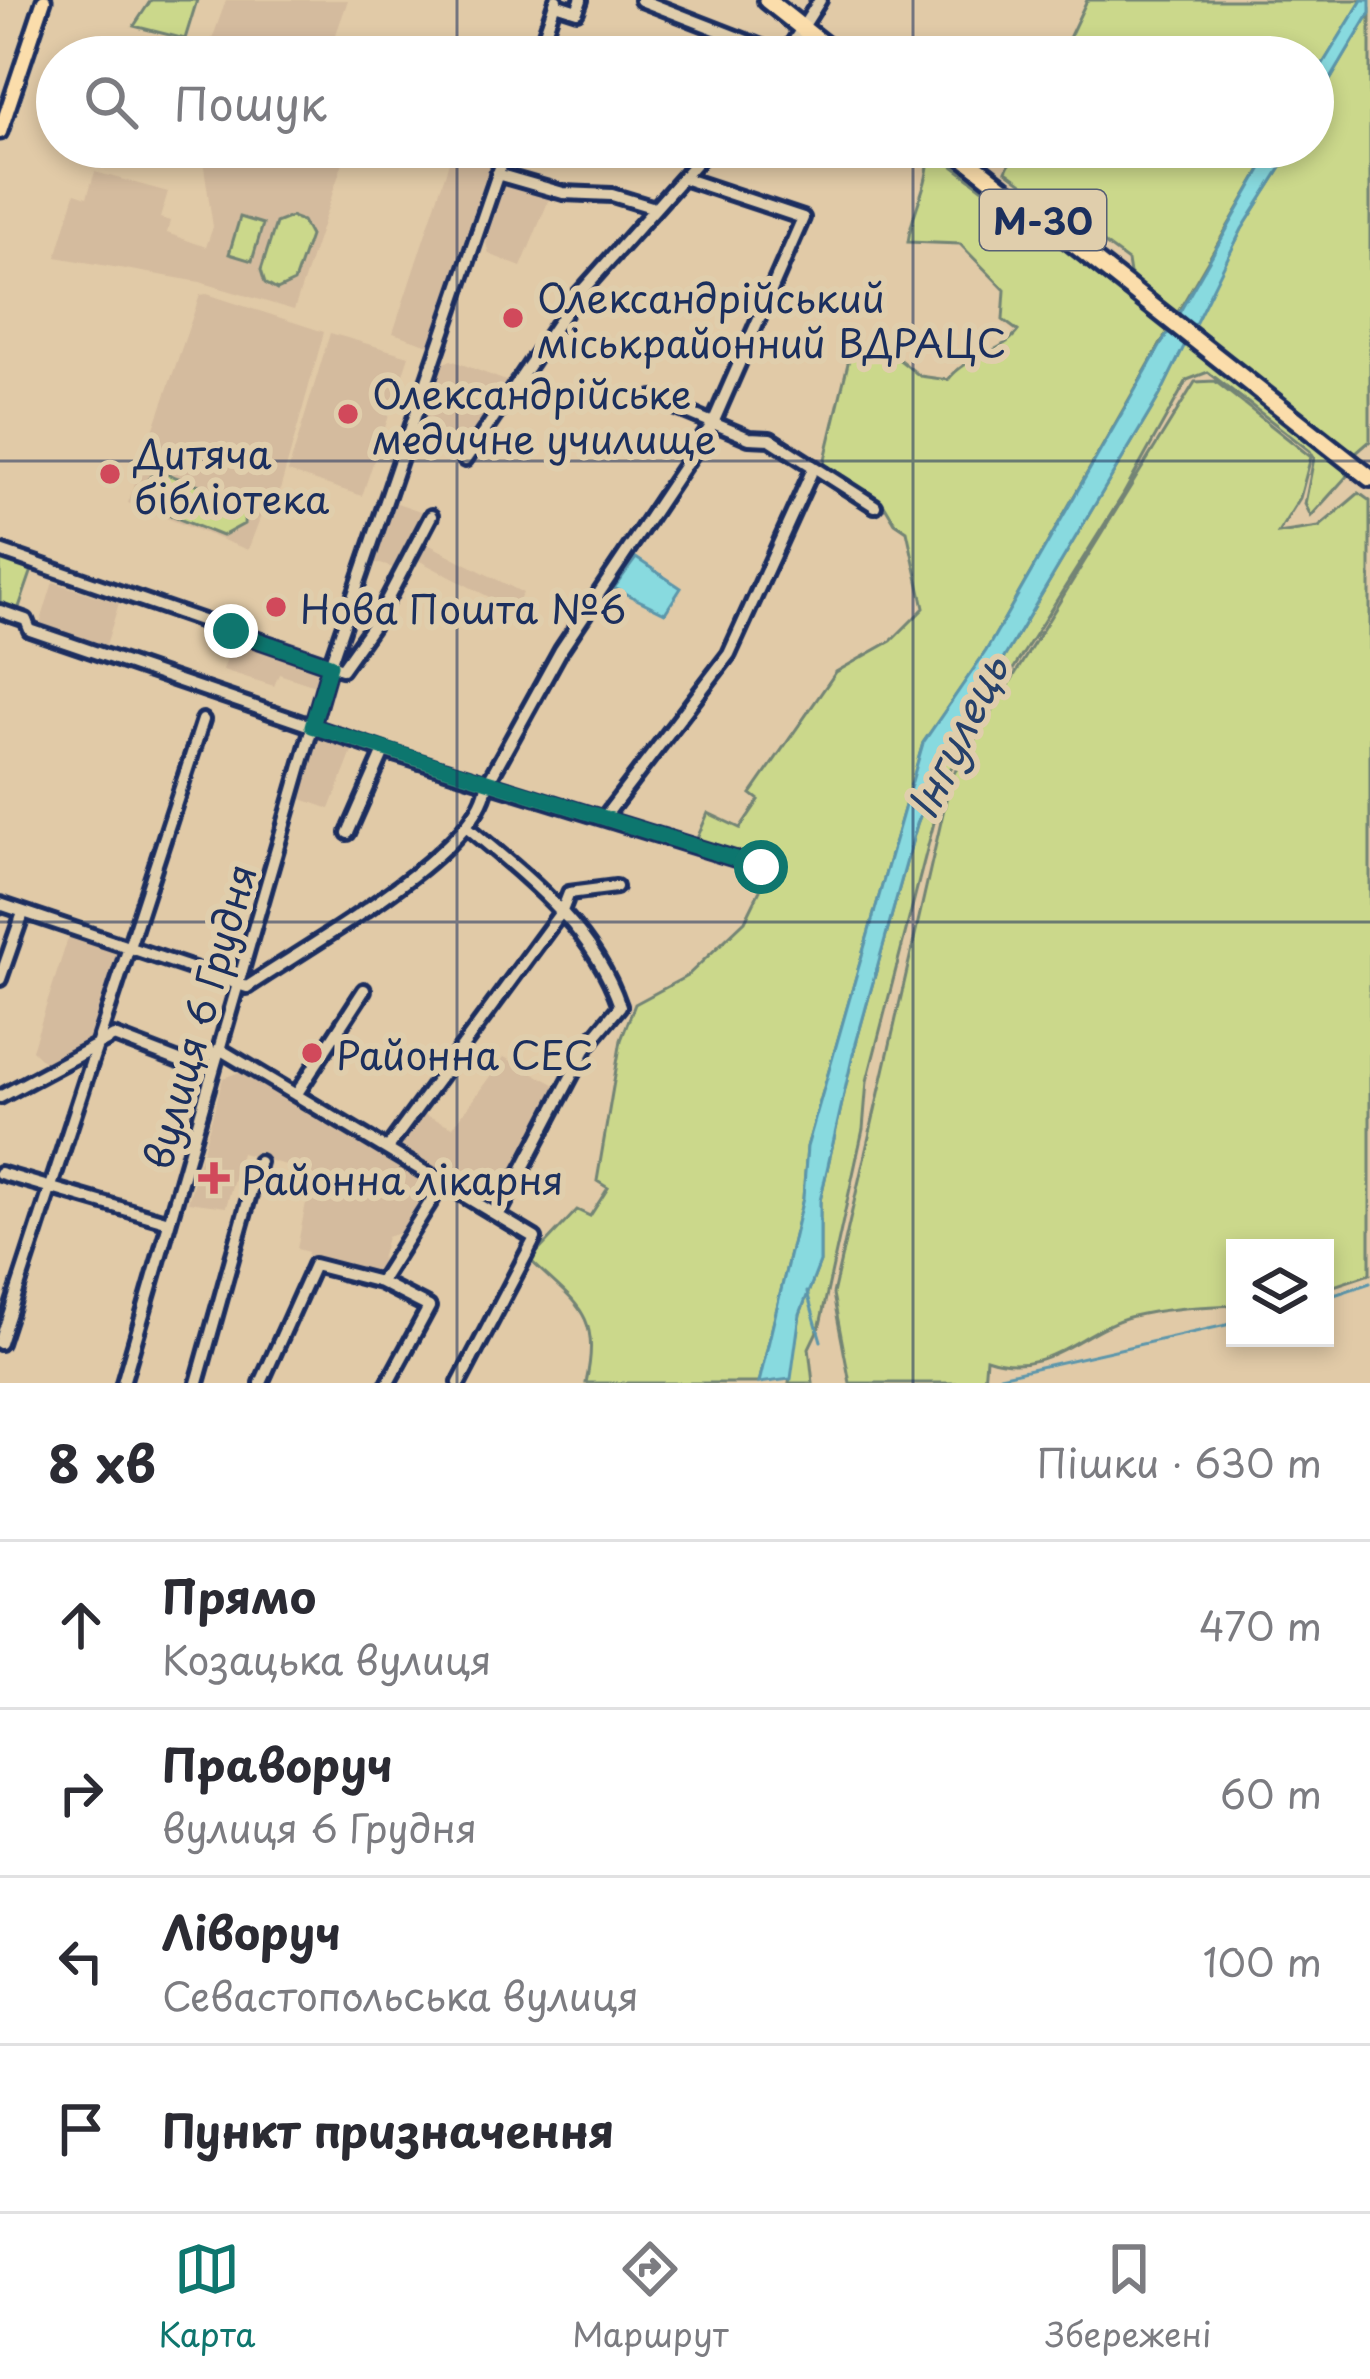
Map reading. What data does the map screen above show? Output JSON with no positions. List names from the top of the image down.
{
  "streets": {
    "highway": ["М-30"],
    "street": ["вулиця 6 Грудня"]
  },
  "water": ["Інгулець"],
  "places": {
    "other": [
      "Олександрійський міськрайонний ВДРАЦС",
      "Олександрійське медичне училище",
      "Дитяча бібліотека",
      "Нова Пошта №6",
      "Районна СЕС"
    ],
    "health": ["Районна лікарня"]
  },
  "page": {
    "search": "Пошук",
    "heading": ["8 хв", "Пішки · 630 m"],
    "list": [
      ["Прямо", "Козацька вулиця", "470 m"],
      ["Праворуч", "вулиця 6 Грудня", "60 m"],
      ["Ліворуч", "Севастопольська вулиця", "100 m"],
      "Пункт призначення"
    ],
    "nav": ["Карта", "Маршрут", "Збережені"]
  }
}
